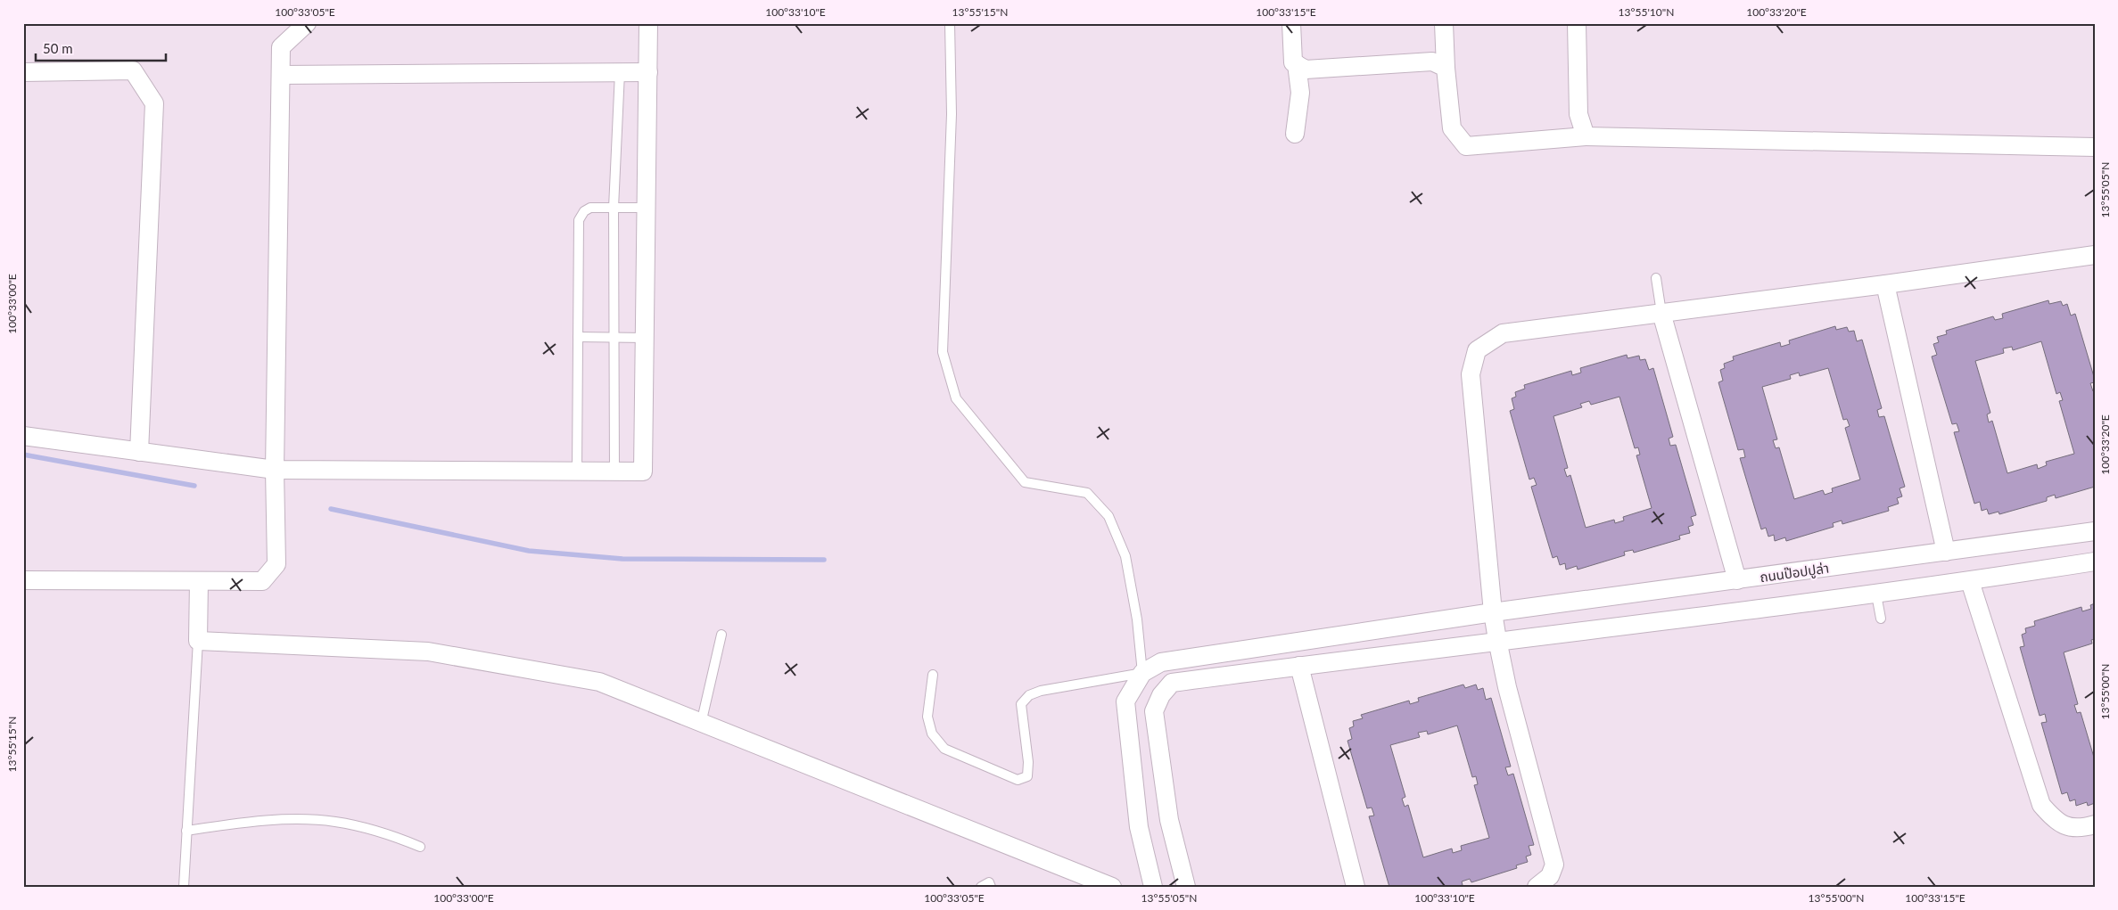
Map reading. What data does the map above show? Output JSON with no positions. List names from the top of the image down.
{
  "streets": {
    "street": ["ถนนป๊อปปูล่า"]
  },
  "scale_bar": "50 m",
  "coordinates": [
    "100°33'05\"E",
    "100°33'10\"E",
    "13°55'15\"N",
    "100°33'15\"E",
    "13°55'10\"N",
    "100°33'20\"E",
    "13°55'05\"N",
    "100°33'00\"E",
    "13°55'00\"N"
  ]
}
